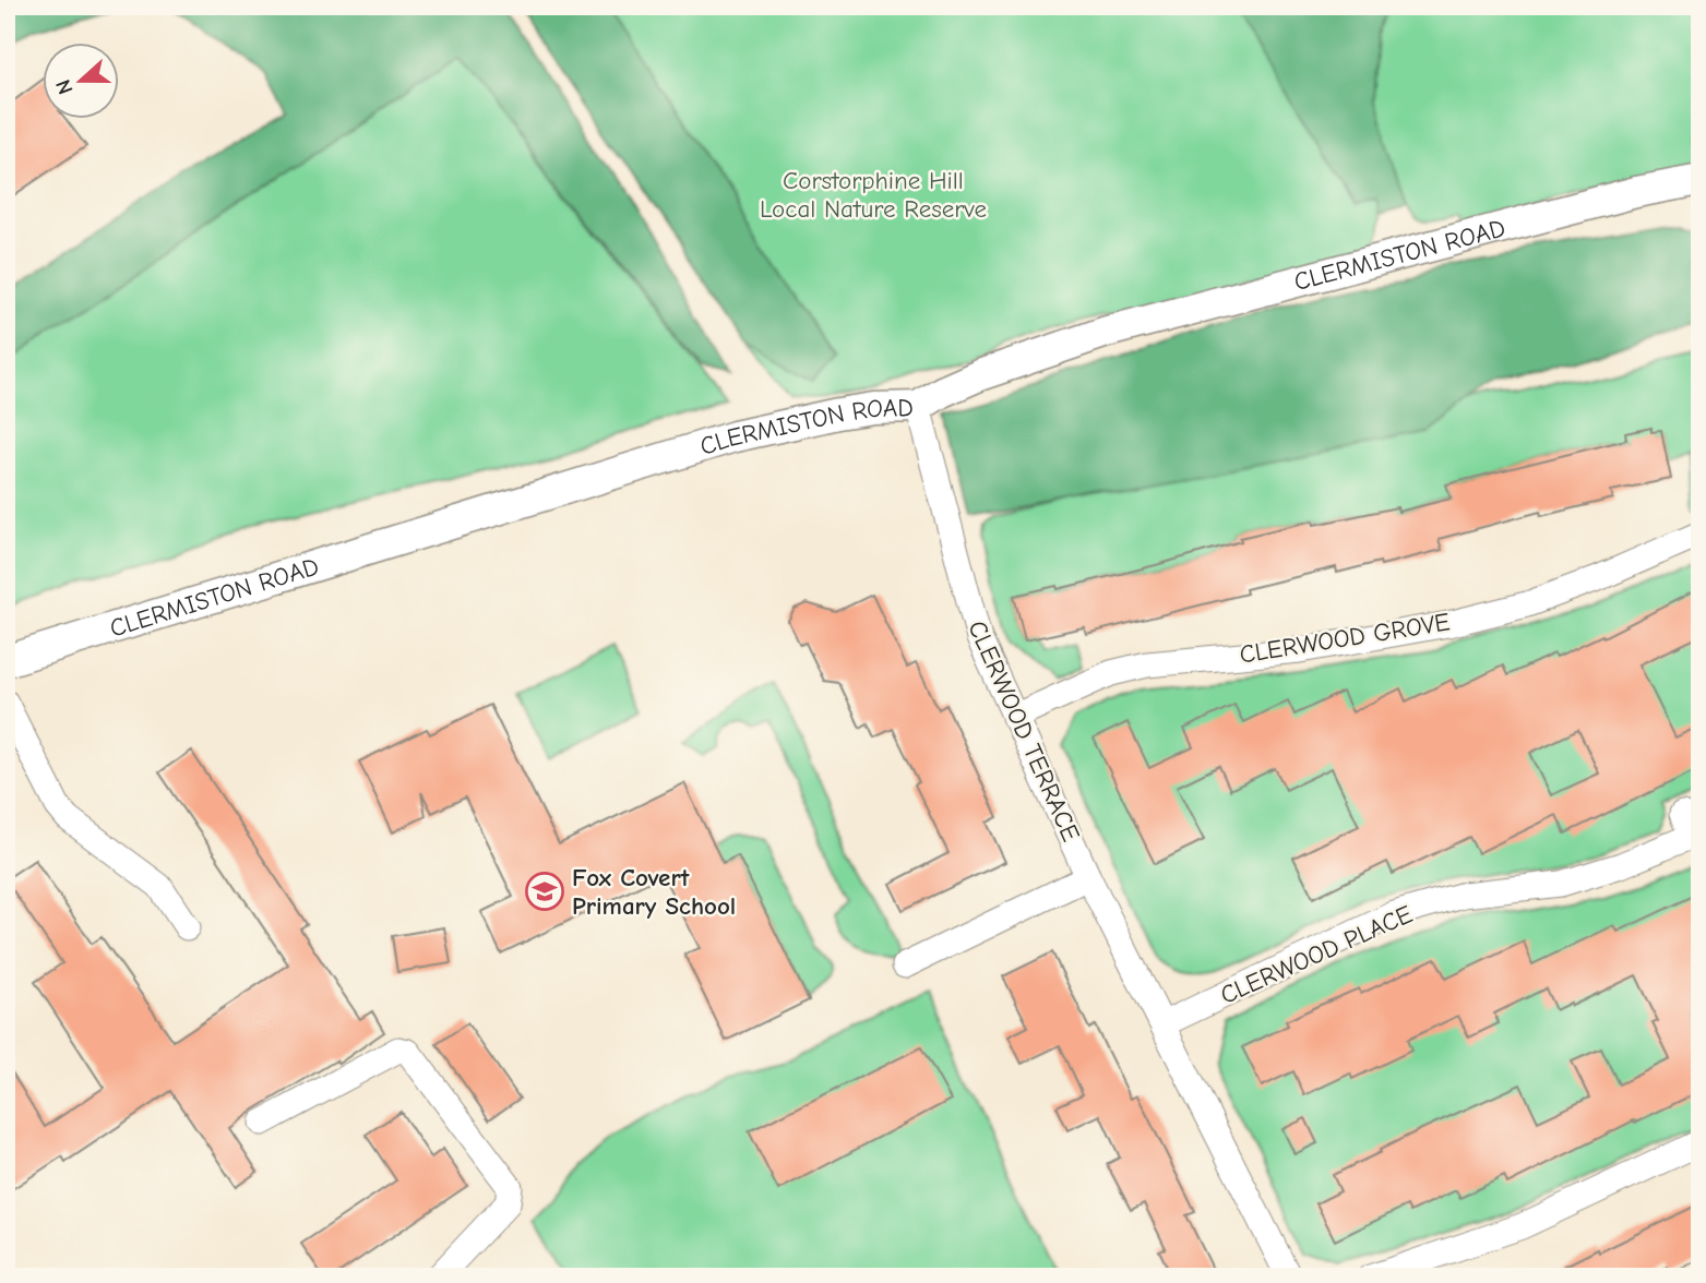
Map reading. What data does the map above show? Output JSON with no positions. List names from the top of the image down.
{
  "streets": {
    "street": [
      "CLERMISTON ROAD",
      "CLERWOOD GROVE",
      "CLERWOOD TERRACE",
      "CLERWOOD PLACE"
    ]
  },
  "crossings": [
    ["CLERMISTON ROAD", "CLERWOOD TERRACE"],
    ["CLERWOOD GROVE", "CLERWOOD TERRACE"],
    ["CLERWOOD TERRACE", "CLERWOOD PLACE"]
  ],
  "parks": ["Corstorphine Hill Local Nature Reserve"],
  "places": {
    "school or university": ["Fox Covert Primary School"]
  },
  "north": "left"
}
